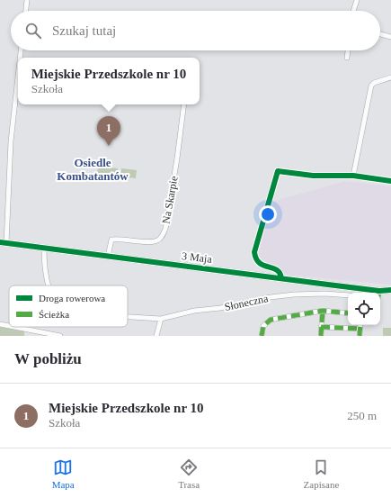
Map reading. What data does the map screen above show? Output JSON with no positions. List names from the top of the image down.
{
  "streets": {
    "street": ["Na Skarpie", "3 Maja", "Słoneczna"]
  },
  "crossings": [
    ["Na Skarpie", "3 Maja"],
    ["3 Maja", "Słoneczna"]
  ],
  "districts": ["Osiedle Kombatantów"],
  "legend": ["Droga rowerowa", "Ścieżka"],
  "page": {
    "search": "Szukaj tutaj",
    "popup": ["Miejskie Przedszkole nr 10", "Szkoła"],
    "pins": "1",
    "heading": "W pobliżu",
    "list": [
      {
        "mark": "1",
        "name": "Miejskie Przedszkole nr 10",
        "note": "Szkoła",
        "value": "250 m"
      }
    ],
    "nav": ["Mapa", "Trasa", "Zapisane"]
  }
}
